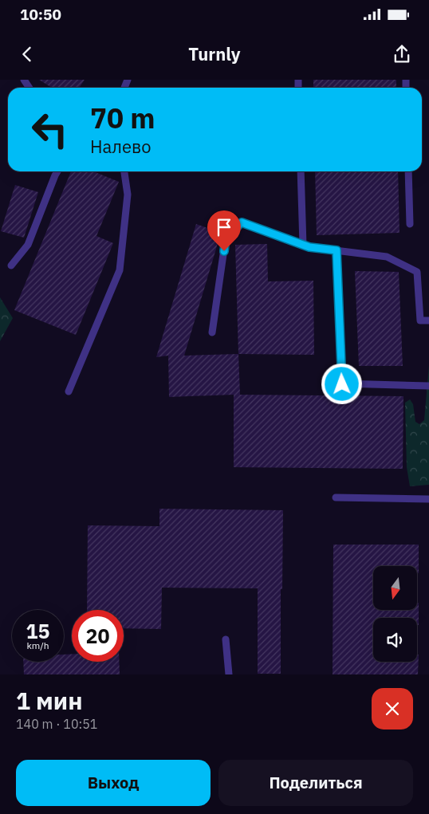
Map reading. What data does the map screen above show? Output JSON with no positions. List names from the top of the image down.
{
  "north": "bottom",
  "page": {
    "status": "10:50",
    "header": "Turnly",
    "turn": ["70 m", "Налево"],
    "speed": "15 km/h",
    "limit": "20",
    "heading": ["1 мин", "140 m · 10:51"],
    "buttons": ["Выход", "Поделиться"]
  }
}
